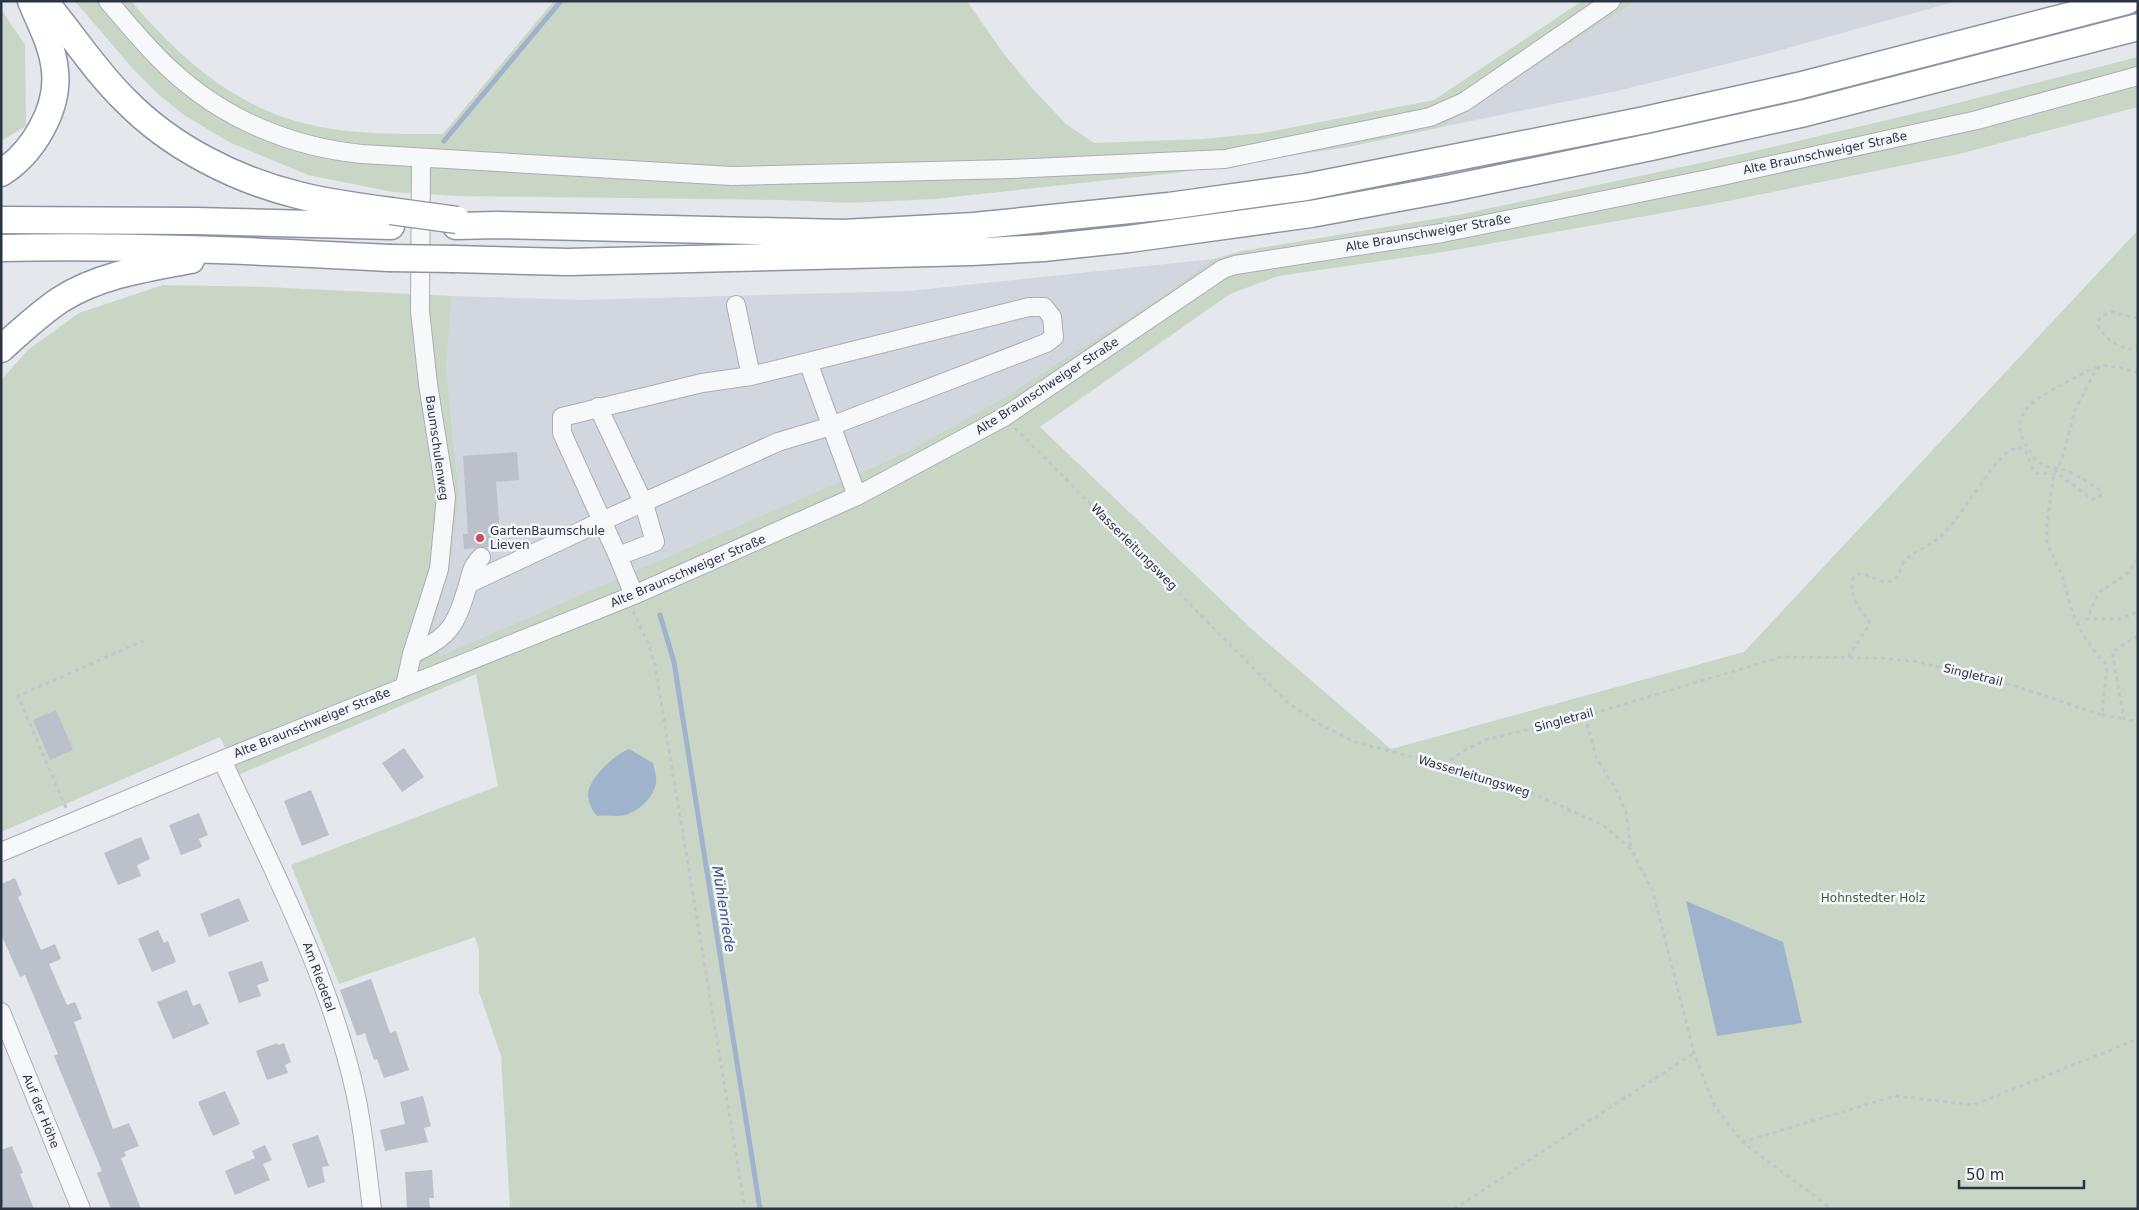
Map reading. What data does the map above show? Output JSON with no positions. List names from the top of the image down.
{
  "streets": {
    "street": [
      "Alte Braunschweiger Straße",
      "Baumschulenweg",
      "Am Riedetal",
      "Auf der Höhe"
    ],
    "path": ["Wasserleitungsweg", "Singletrail"]
  },
  "crossings": [
    ["Alte Braunschweiger Straße", "Baumschulenweg"],
    ["Alte Braunschweiger Straße", "Wasserleitungsweg"],
    ["Alte Braunschweiger Straße", "Am Riedetal"],
    ["Wasserleitungsweg", "Singletrail"]
  ],
  "water": ["Mühlenriede"],
  "parks": ["Hohnstedter Holz"],
  "places": ["GartenBaumschule Lieven"],
  "scale_bar": "50 m"
}
